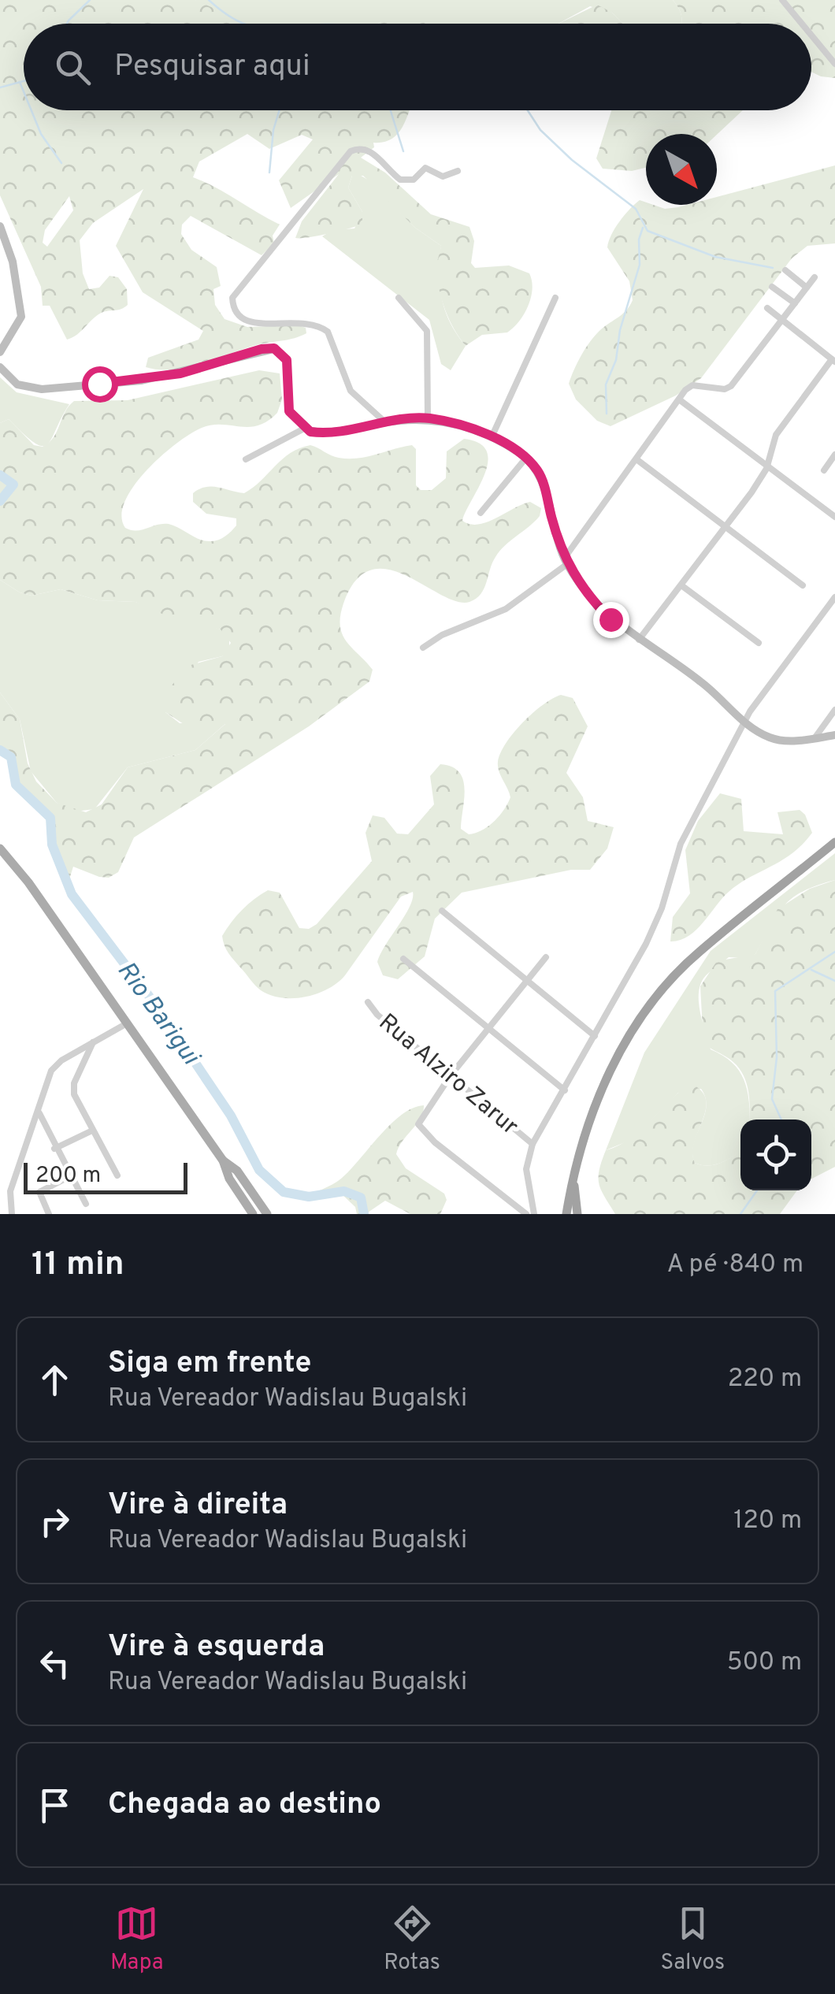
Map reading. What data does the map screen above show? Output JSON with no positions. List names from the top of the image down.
{
  "streets": {
    "street": ["Rua Alziro Zarur"]
  },
  "water": ["Rio Barigui"],
  "scale_bar": "200 m",
  "north": "bottom right",
  "page": {
    "search": "Pesquisar aqui",
    "scale": "200 m",
    "heading": ["11 min", "A pé · 840 m"],
    "list": [
      ["Siga em frente", "Rua Vereador Wadislau Bugalski", "220 m"],
      ["Vire à direita", "Rua Vereador Wadislau Bugalski", "120 m"],
      ["Vire à esquerda", "Rua Vereador Wadislau Bugalski", "500 m"],
      "Chegada ao destino"
    ],
    "nav": ["Mapa", "Rotas", "Salvos"]
  }
}
